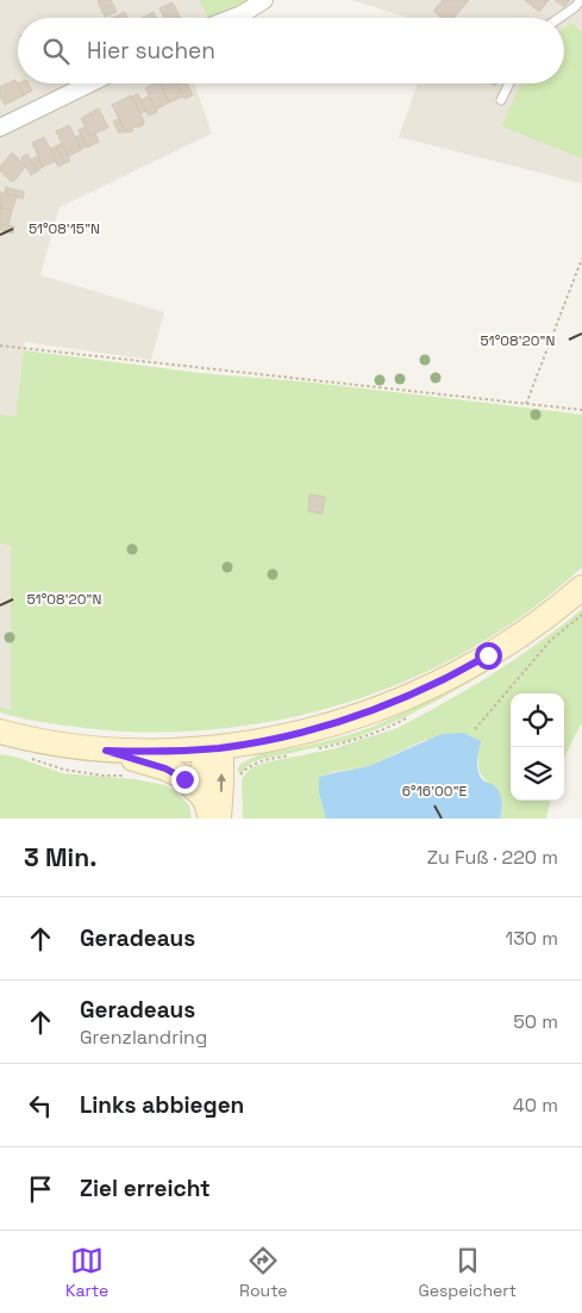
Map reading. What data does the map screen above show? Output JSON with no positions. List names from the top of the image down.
{
  "page": {
    "search": "Hier suchen",
    "heading": ["3 Min.", "Zu Fuß · 220 m"],
    "list": [
      ["Geradeaus", "130 m"],
      ["Geradeaus", "Grenzlandring", "50 m"],
      ["Links abbiegen", "40 m"],
      "Ziel erreicht"
    ],
    "nav": ["Karte", "Route", "Gespeichert"]
  },
  "coordinates": ["51°08'15\"N", "51°08'20\"N", "6°16'00\"E"]
}
